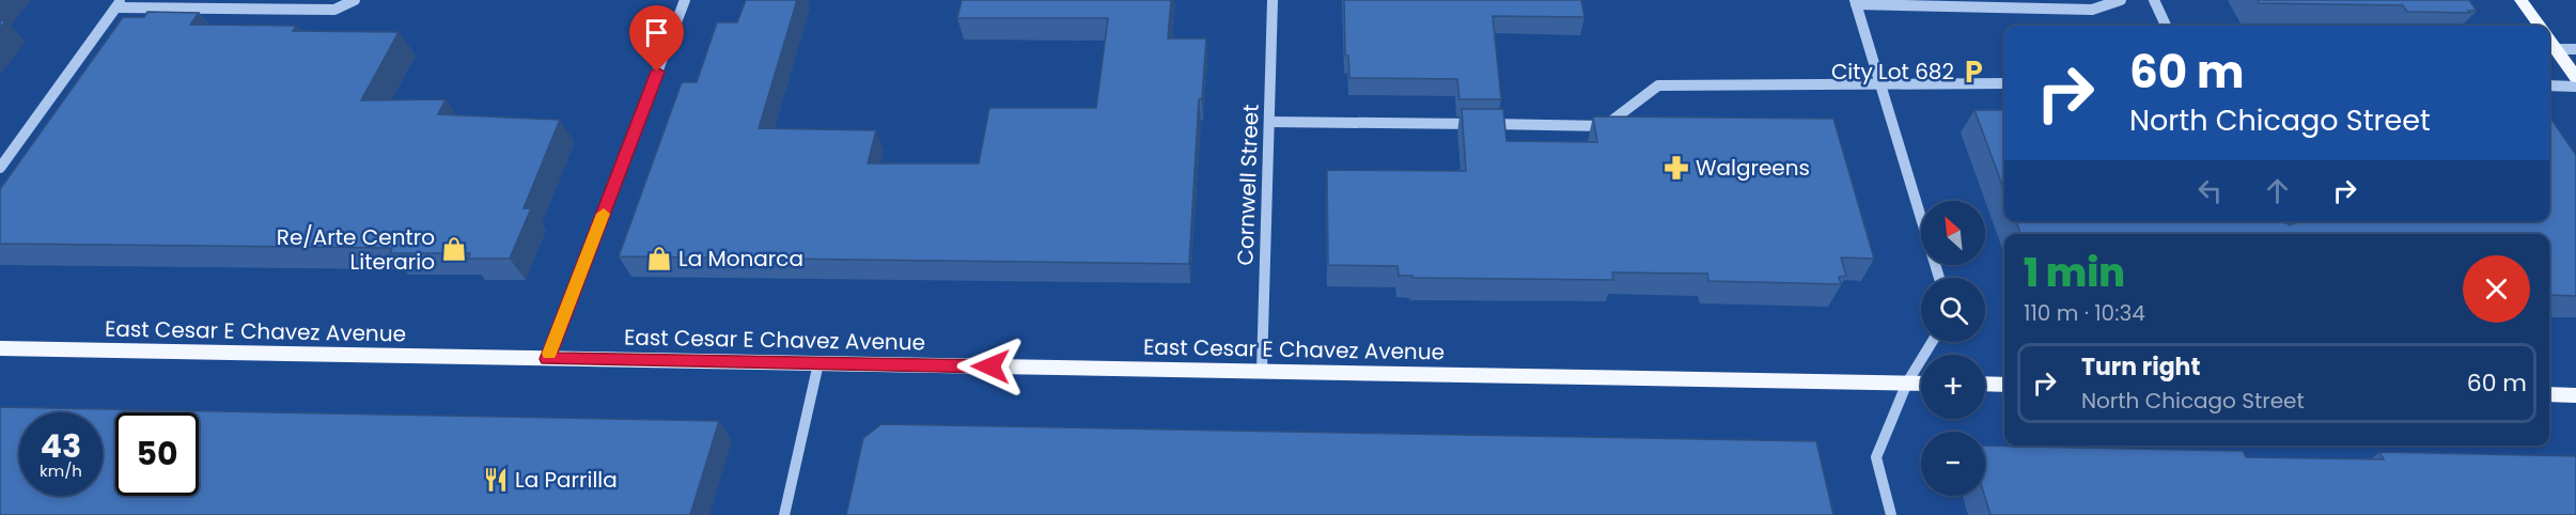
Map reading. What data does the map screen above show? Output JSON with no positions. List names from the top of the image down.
{
  "streets": {
    "main road": ["East Cesar E Chavez Avenue"],
    "street": ["Cornwell Street"]
  },
  "crossings": [
    ["Cornwell Street", "East Cesar E Chavez Avenue"]
  ],
  "places": {
    "parking": ["City Lot 682"],
    "pharmacy": ["Walgreens"],
    "shop": ["Re/Arte Centro Literario", "La Monarca"],
    "restaurant": ["La Parrilla"]
  },
  "north": "top left",
  "page": {
    "turn": ["60 m", "North Chicago Street"],
    "map_buttons": ["+", "−"],
    "heading": ["1 min", "110 m · 10:34"],
    "list": [
      {
        "name": "Turn right",
        "note": "North Chicago Street",
        "value": "60 m"
      }
    ],
    "speed": "43 km/h",
    "limit": "50"
  }
}
